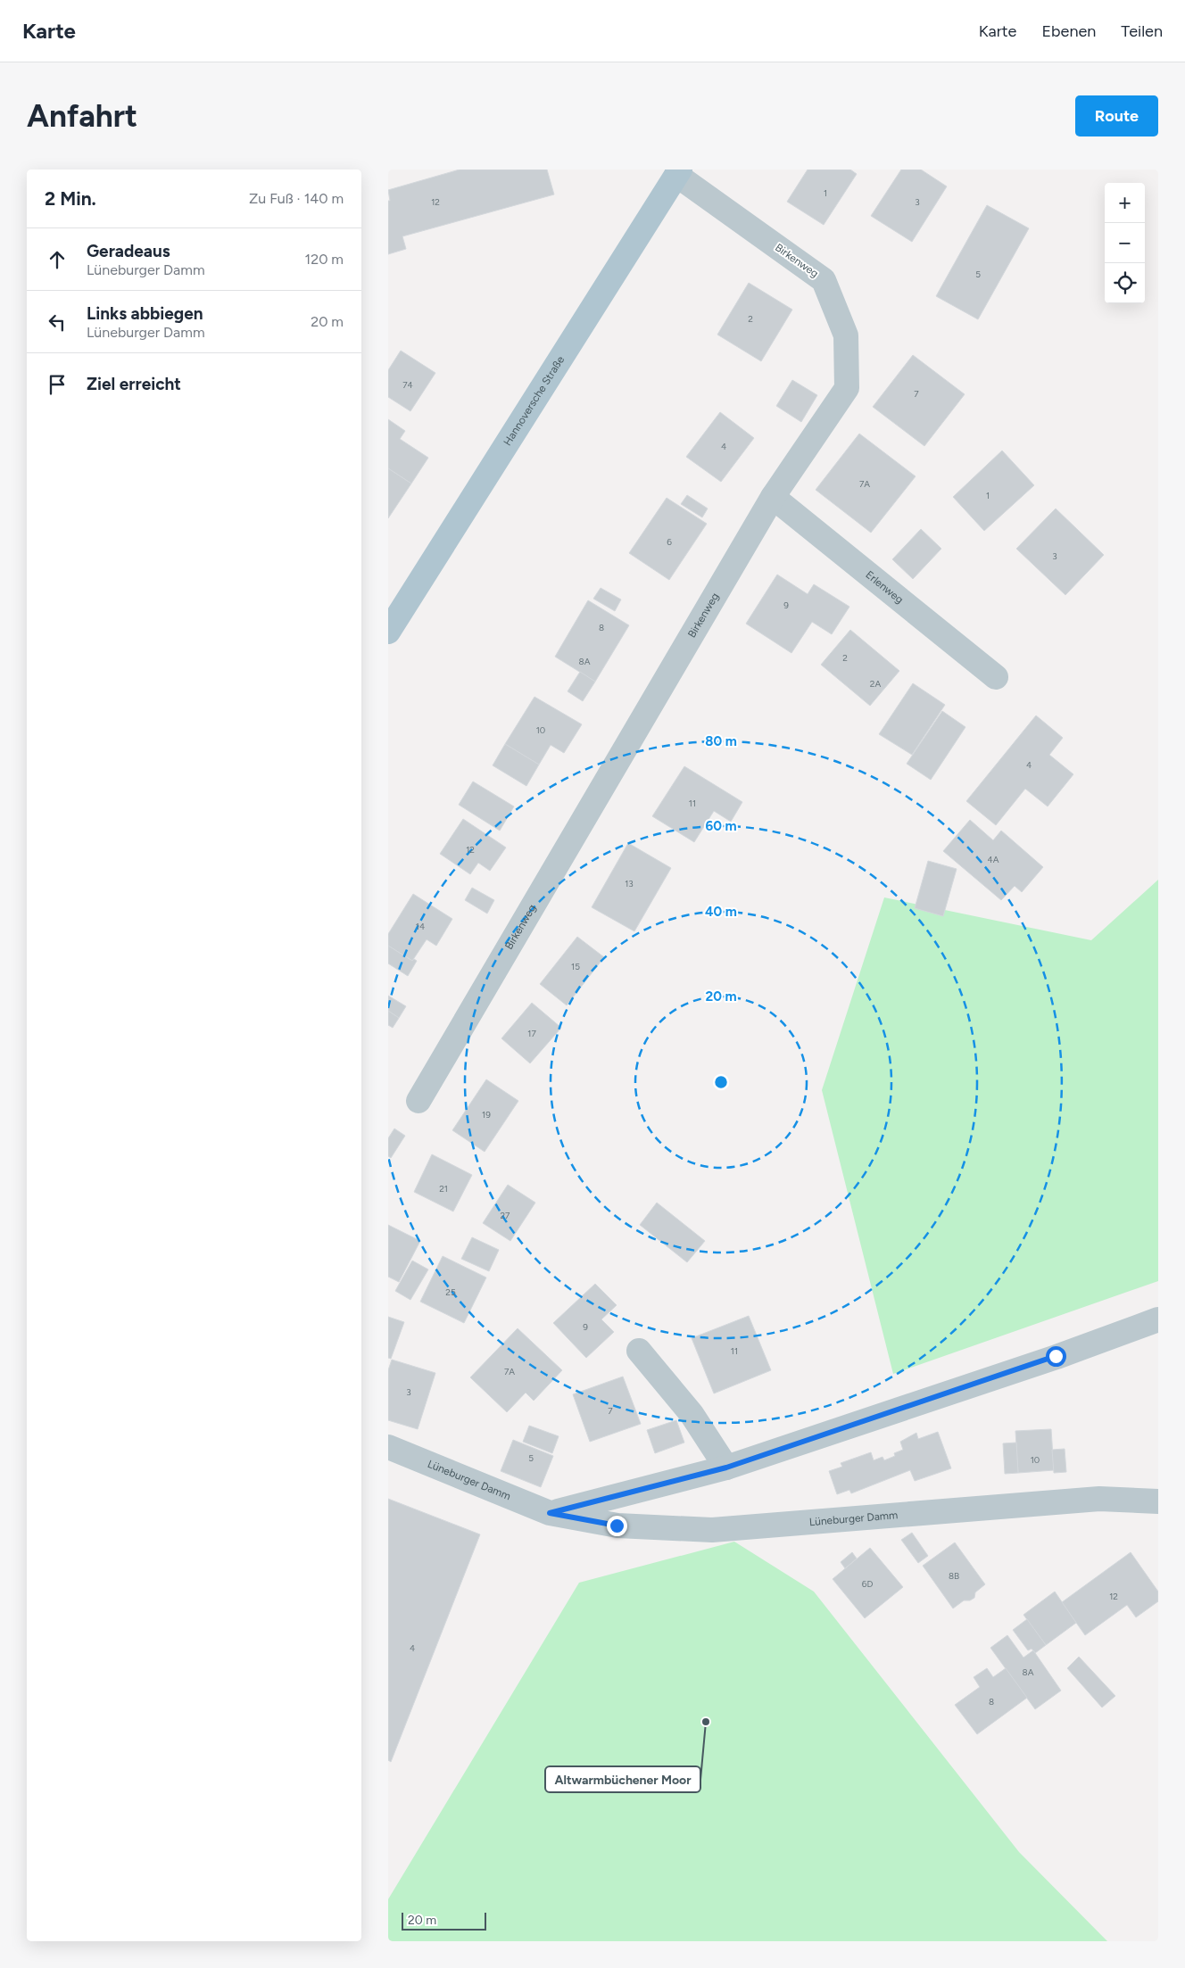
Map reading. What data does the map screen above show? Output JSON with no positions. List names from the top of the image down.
{
  "streets": {
    "main road": ["Hannoversche Straße"],
    "street": ["Birkenweg", "Erlenweg", "Lüneburger Damm"]
  },
  "crossings": [
    ["Birkenweg", "Hannoversche Straße"],
    ["Birkenweg", "Erlenweg"]
  ],
  "places": ["Altwarmbüchener Moor"],
  "house_numbers": [
    "1",
    "12",
    "3",
    "5",
    "2",
    "74",
    "7",
    "4",
    "7A",
    "1",
    "6",
    "3",
    "9",
    "8",
    "2",
    "8A",
    "2A",
    "10",
    "4",
    "11",
    "12",
    "4A",
    "13",
    "14",
    "15",
    "17",
    "19",
    "21",
    "27",
    "25",
    "9",
    "11",
    "7A",
    "3",
    "7",
    "5",
    "10",
    "8B",
    "6D",
    "12",
    "4",
    "8A",
    "8"
  ],
  "scale_bar": "20 m",
  "page": {
    "header": "Karte",
    "nav": ["Karte", "Ebenen", "Teilen"],
    "buttons": "Route",
    "title": "Anfahrt",
    "heading": ["2 Min.", "Zu Fuß · 140 m"],
    "map_buttons": ["+", "−"],
    "list": [
      ["Geradeaus", "Lüneburger Damm", "120 m"],
      ["Links abbiegen", "Lüneburger Damm", "20 m"],
      "Ziel erreicht"
    ],
    "scale": "20 m"
  },
  "rings": [
    "80 m",
    "60 m",
    "40 m",
    "20 m"
  ]
}
